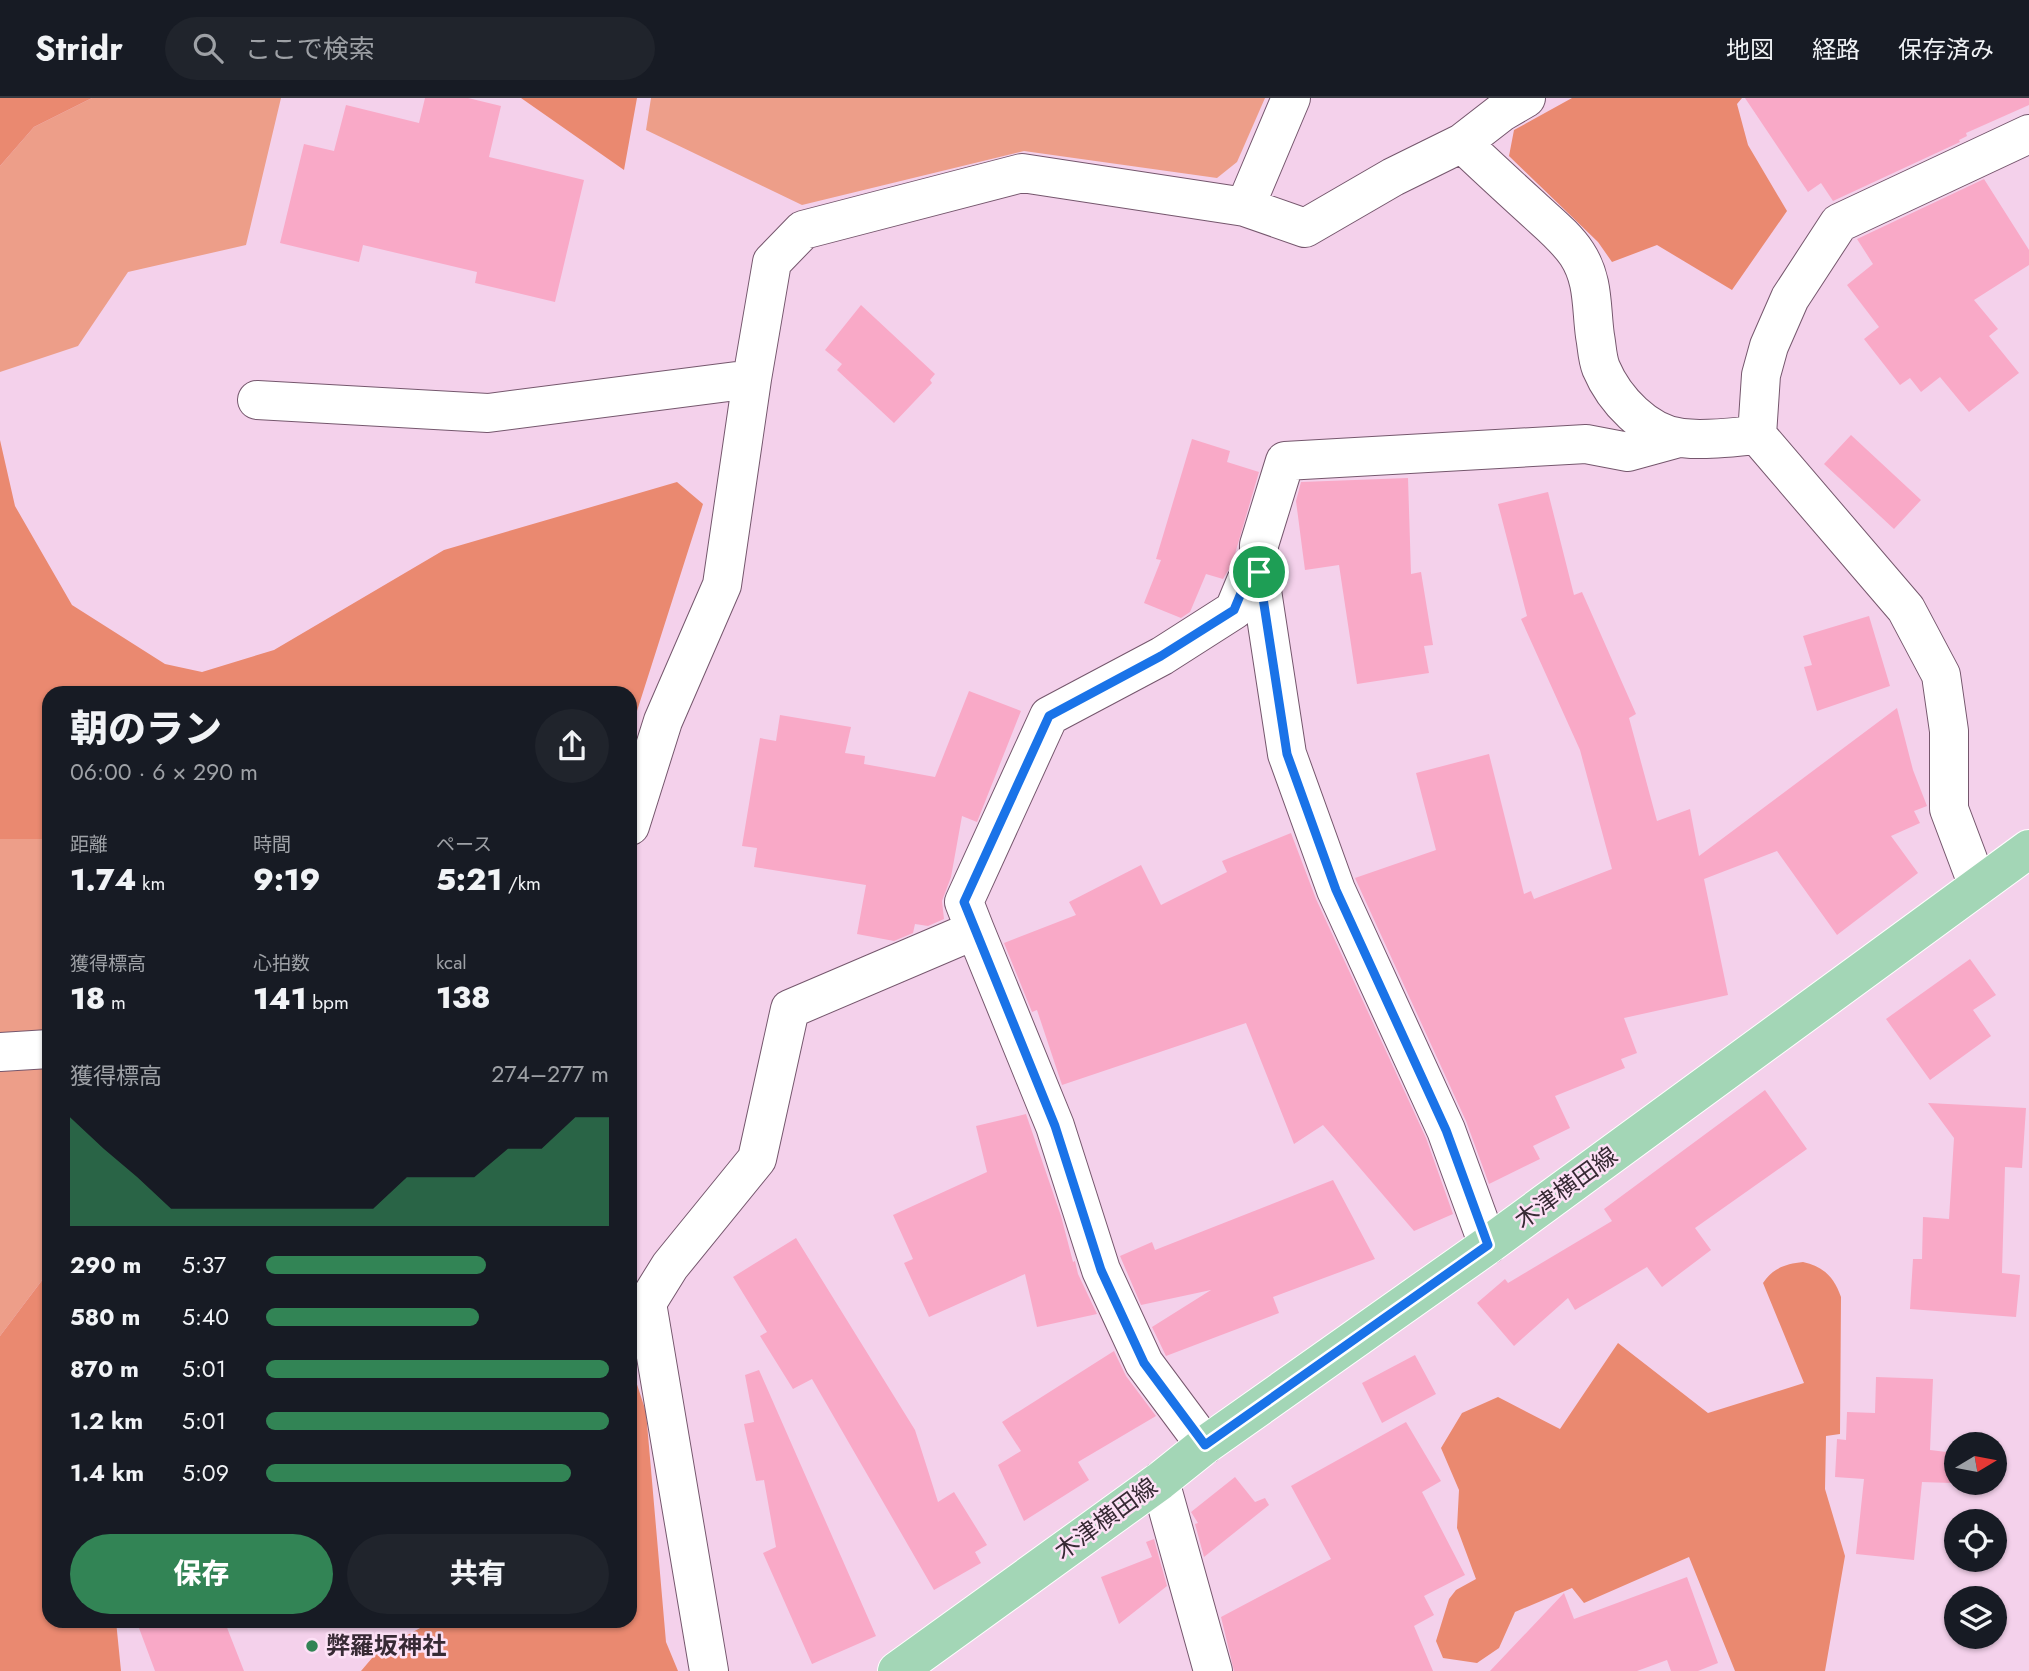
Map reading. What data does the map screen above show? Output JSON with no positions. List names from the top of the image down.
{
  "streets": {
    "main road": ["木津横田線"]
  },
  "places": ["弊羅坂神社"],
  "north": "right",
  "page": {
    "header": "Stridr",
    "search": "ここで検索",
    "nav": ["地図", "経路", "保存済み"],
    "heading": ["朝のラン", "06:00 · 6 × 290 m"],
    "stats": [
      ["距離", "1.74 km"],
      ["時間", "9:19"],
      ["ペース", "5:21 /km"],
      ["獲得標高", "18 m"],
      ["心拍数", "141 bpm"],
      ["kcal", "138"]
    ],
    "chart": ["獲得標高", "274–277 m"],
    "list": [
      {
        "name": "290 m",
        "note": "5:37"
      },
      {
        "name": "580 m",
        "note": "5:40"
      },
      {
        "name": "870 m",
        "note": "5:01"
      },
      {
        "name": "1.2 km",
        "note": "5:01"
      },
      {
        "name": "1.4 km",
        "note": "5:09"
      }
    ],
    "buttons": ["保存", "共有"]
  }
}
